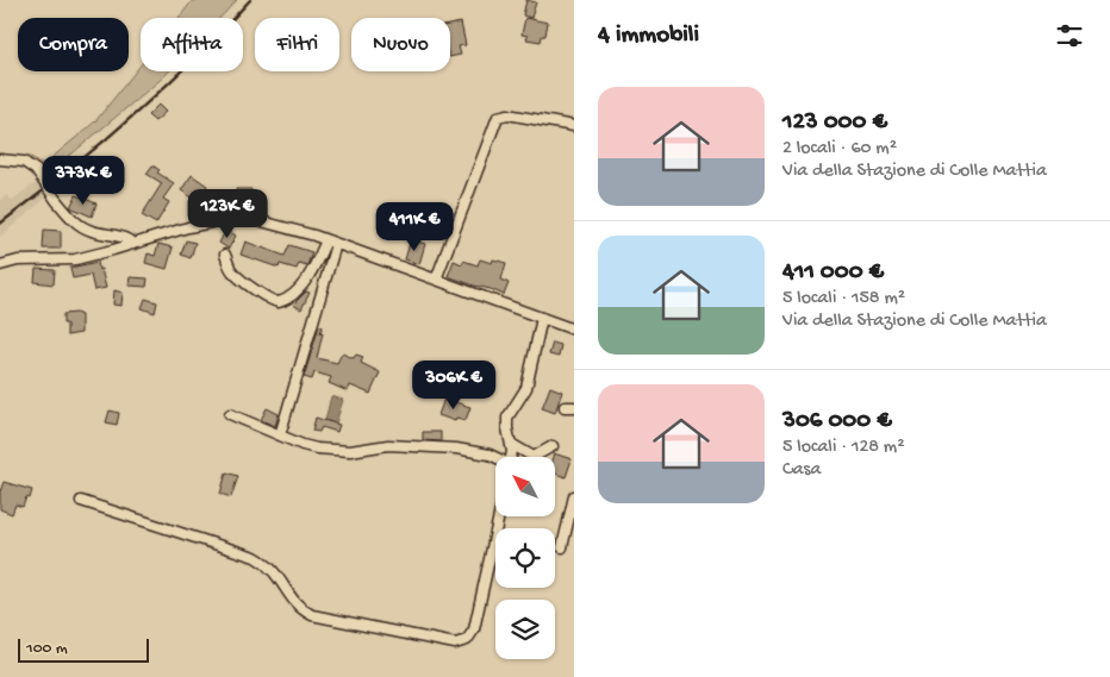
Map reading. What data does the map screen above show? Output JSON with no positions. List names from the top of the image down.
{
  "scale_bar": "100 m",
  "north": "top left",
  "page": {
    "heading": "4 immobili",
    "chip": [
      "Compra",
      "Affitta",
      "Filtri",
      "Nuovo"
    ],
    "list": [
      {
        "name": "123 000 €",
        "note": "2 locali · 60 m² · Via della Stazione di Colle Mattia"
      },
      {
        "name": "411 000 €",
        "note": "5 locali · 158 m² · Via della Stazione di Colle Mattia"
      },
      {
        "name": "306 000 €",
        "note": "5 locali · 128 m² · Casa"
      }
    ],
    "price": [
      "373K €",
      "123K €",
      "411K €",
      "306K €"
    ],
    "scale": "100 m"
  }
}
